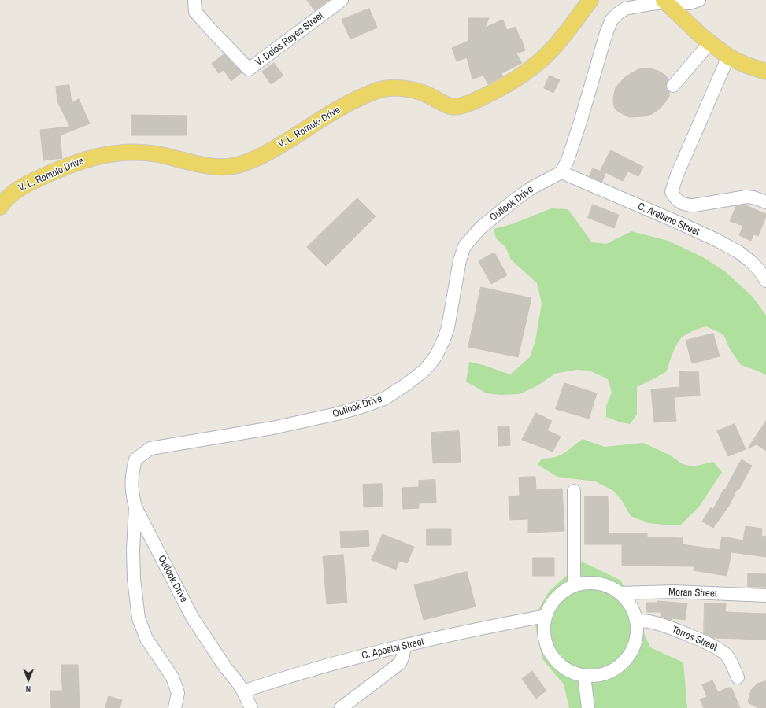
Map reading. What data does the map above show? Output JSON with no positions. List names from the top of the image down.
{
  "streets": {
    "main road": ["V. L. Romulo Drive"],
    "street": [
      "V. Delos Reyes Street",
      "Outlook Drive",
      "C. Arellano Street",
      "Moran Street",
      "Torres Street",
      "C. Apostol Street"
    ]
  },
  "crossings": [
    ["Outlook Drive", "C. Arellano Street"],
    ["Outlook Drive", "C. Apostol Street"],
    ["Moran Street", "Torres Street"],
    ["Moran Street", "C. Apostol Street"],
    ["Torres Street", "C. Apostol Street"]
  ],
  "north": "bottom"
}
